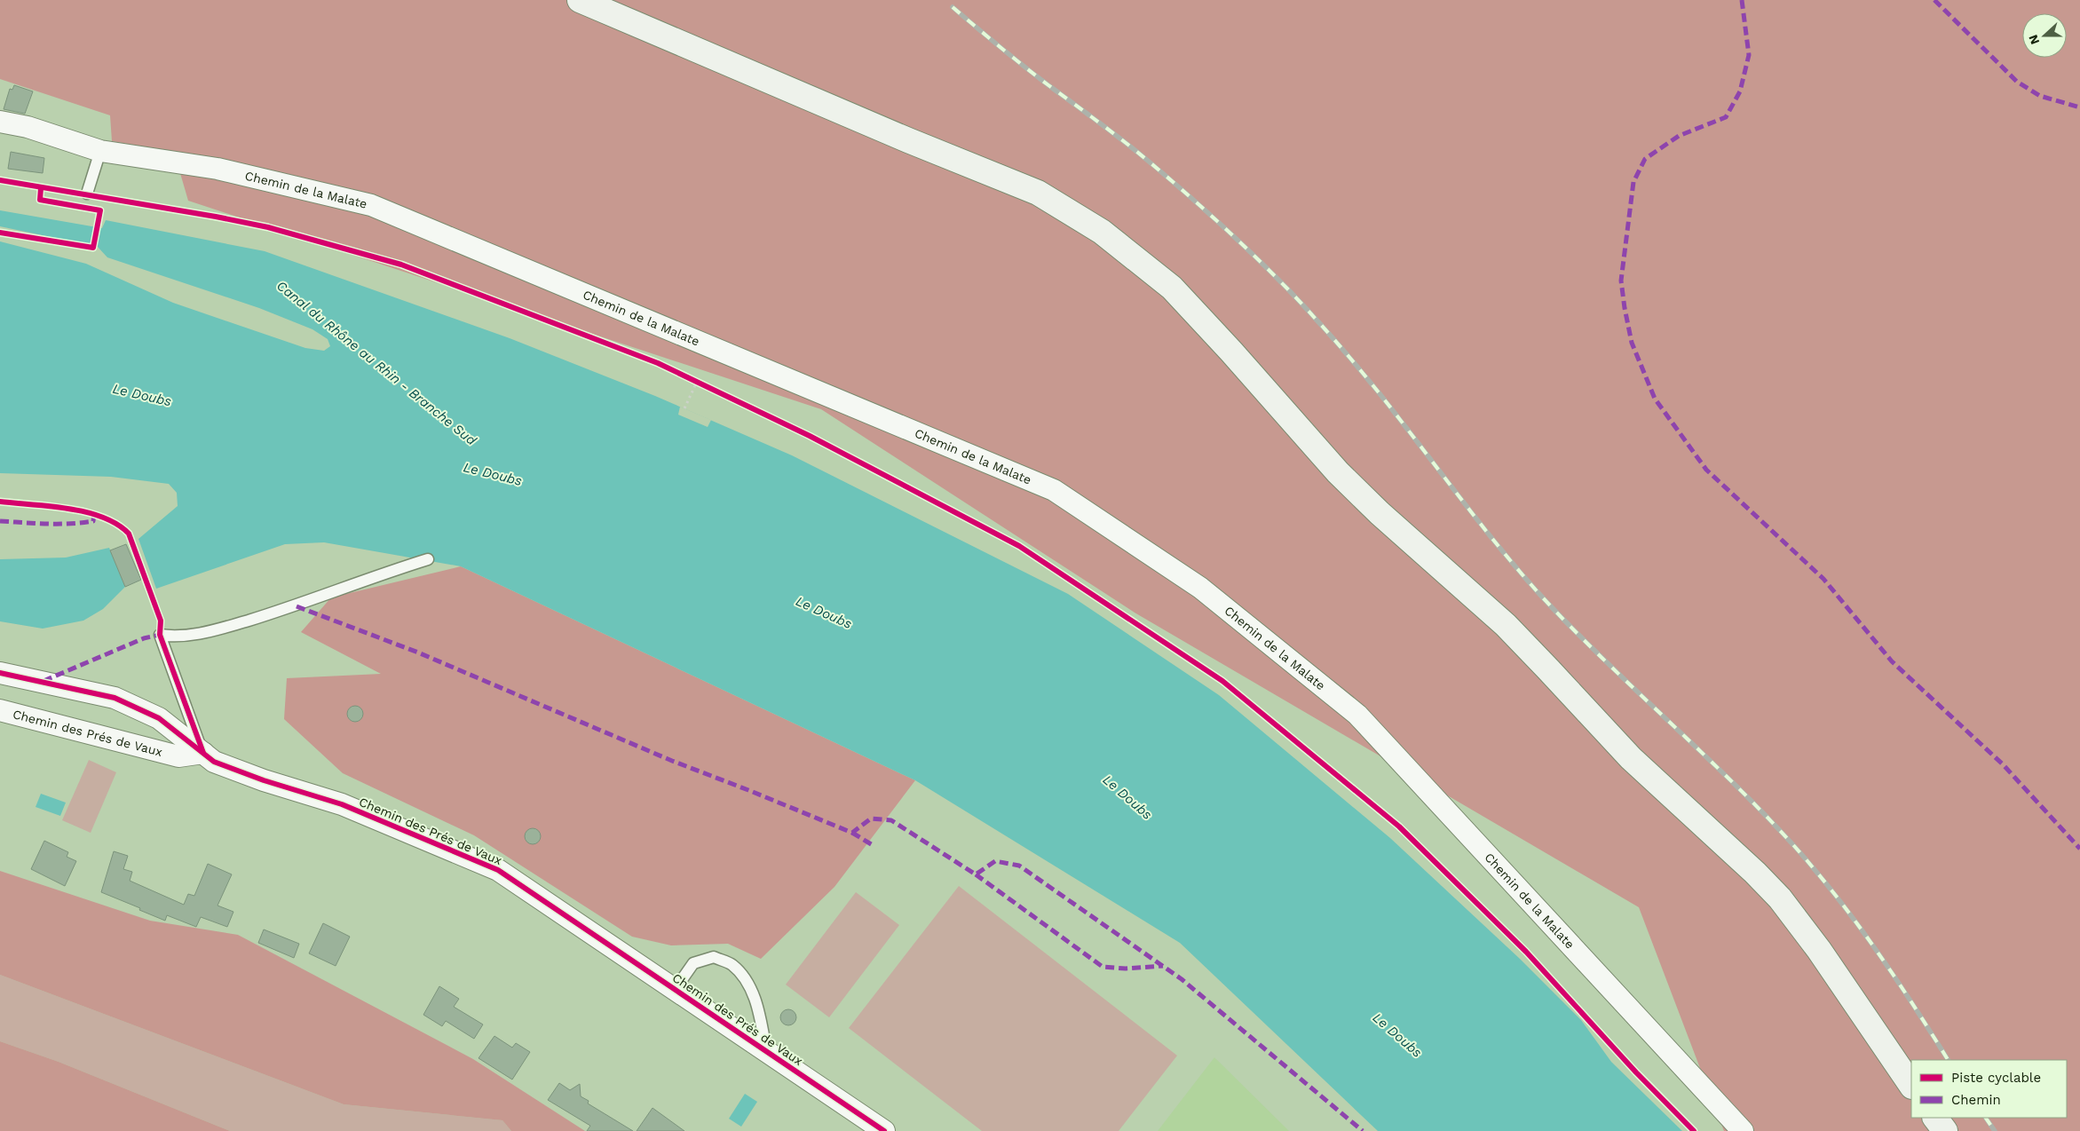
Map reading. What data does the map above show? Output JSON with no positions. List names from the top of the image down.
{
  "streets": {
    "street": ["Chemin de la Malate", "Chemin des Prés de Vaux"]
  },
  "water": ["Canal du Rhône au Rhin - Branche Sud", "Le Doubs"],
  "legend": ["Piste cyclable", "Chemin"],
  "north": "left"
}
